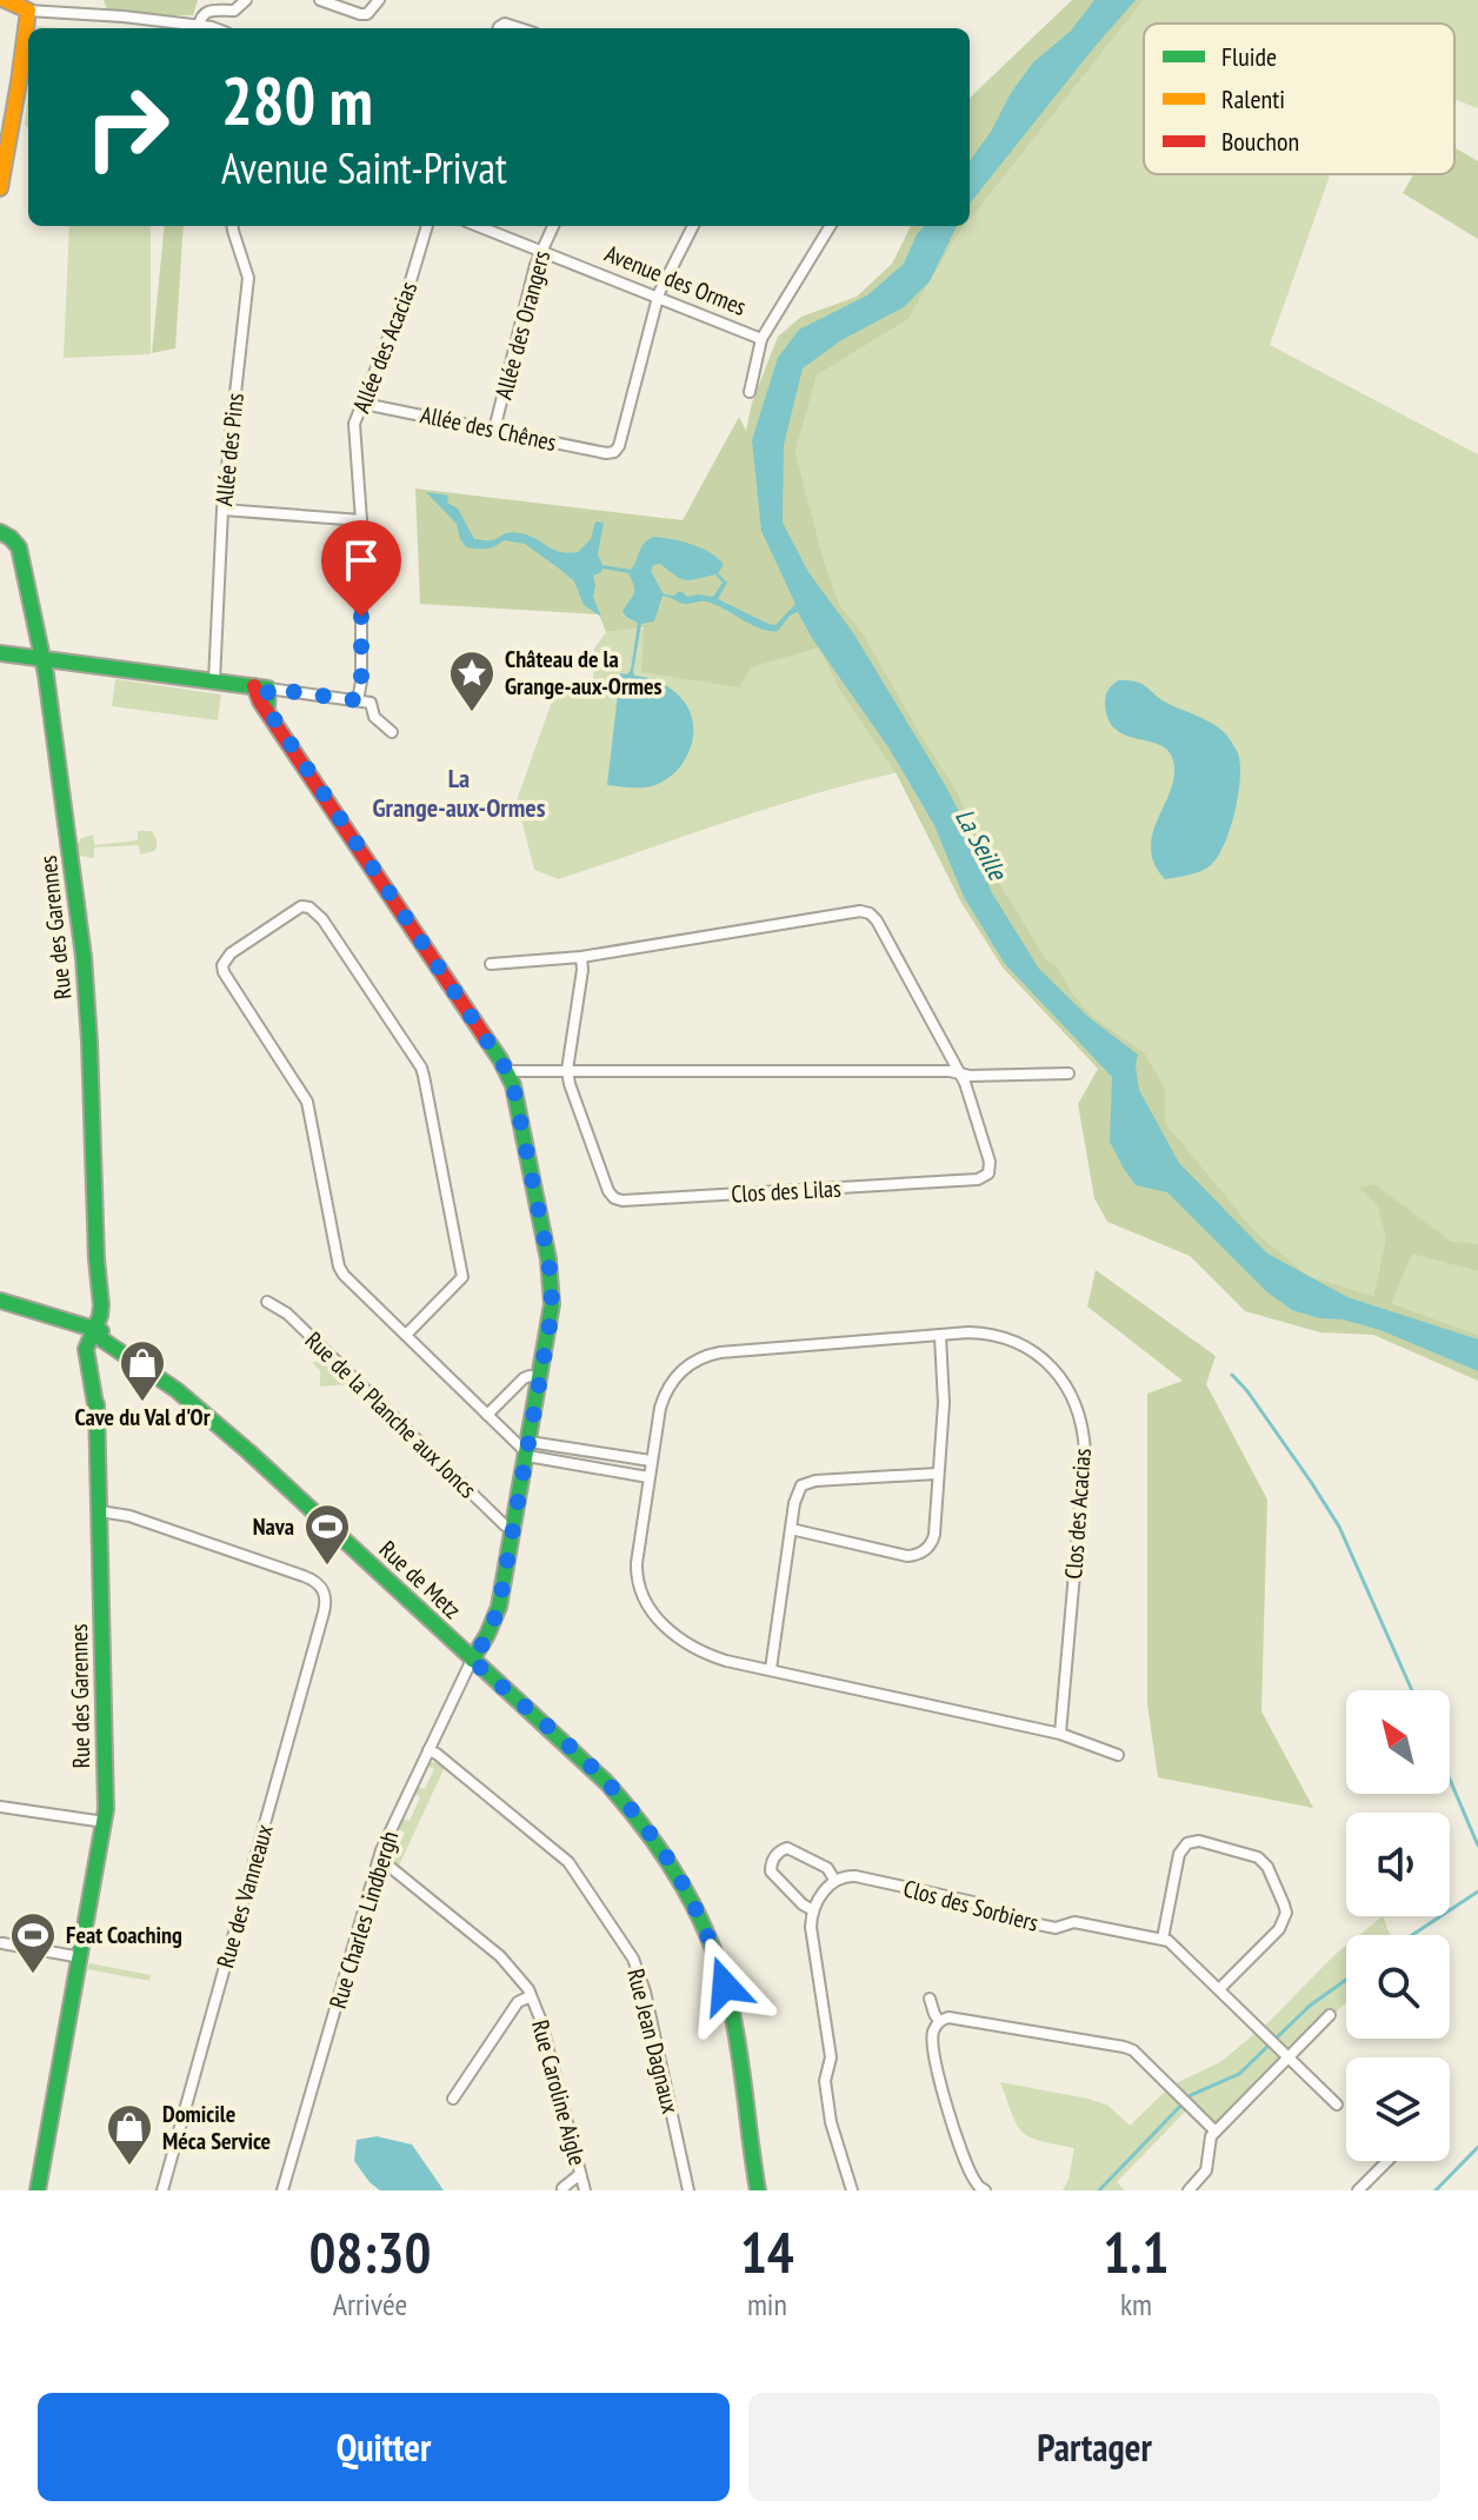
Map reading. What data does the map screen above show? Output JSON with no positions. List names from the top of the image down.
{
  "streets": {
    "street": [
      "Avenue des Ormes",
      "Allée des Orangers",
      "Allée des Acacias",
      "Allée des Chênes",
      "Allée des Pins",
      "Rue des Garennes",
      "Clos des Lilas",
      "Rue de la Planche aux Joncs",
      "Clos des Acacias",
      "Rue de Metz",
      "Rue des Vanneaux",
      "Clos des Sorbiers",
      "Rue Charles Lindbergh",
      "Rue Jean Dagnaux",
      "Rue Caroline Aigle"
    ]
  },
  "crossings": [
    ["Avenue des Ormes", "Allée des Orangers"],
    ["Avenue des Ormes", "Allée des Chênes"],
    ["Allée des Orangers", "Allée des Chênes"],
    ["Allée des Acacias", "Allée des Chênes"],
    ["Rue des Garennes", "Rue de Metz"],
    ["Rue des Garennes", "Rue des Vanneaux"],
    ["Rue de Metz", "Rue Charles Lindbergh"],
    ["Rue Charles Lindbergh", "Rue Jean Dagnaux"],
    ["Rue Charles Lindbergh", "Rue Caroline Aigle"]
  ],
  "districts": ["La Grange-aux-Ormes"],
  "water": ["La Seille"],
  "places": {
    "place": ["Château de la Grange-aux-Ormes"],
    "shop": ["Cave du Val d'Or", "Domicile Méca Service"],
    "sports": ["Nava", "Feat Coaching"]
  },
  "legend": ["Fluide", "Ralenti", "Bouchon"],
  "north": "top left",
  "page": {
    "turn": ["280 m", "Avenue Saint-Privat"],
    "eta": [
      "08:30",
      "Arrivée",
      "14",
      "min",
      "1.1",
      "km"
    ],
    "buttons": ["Quitter", "Partager"]
  }
}
